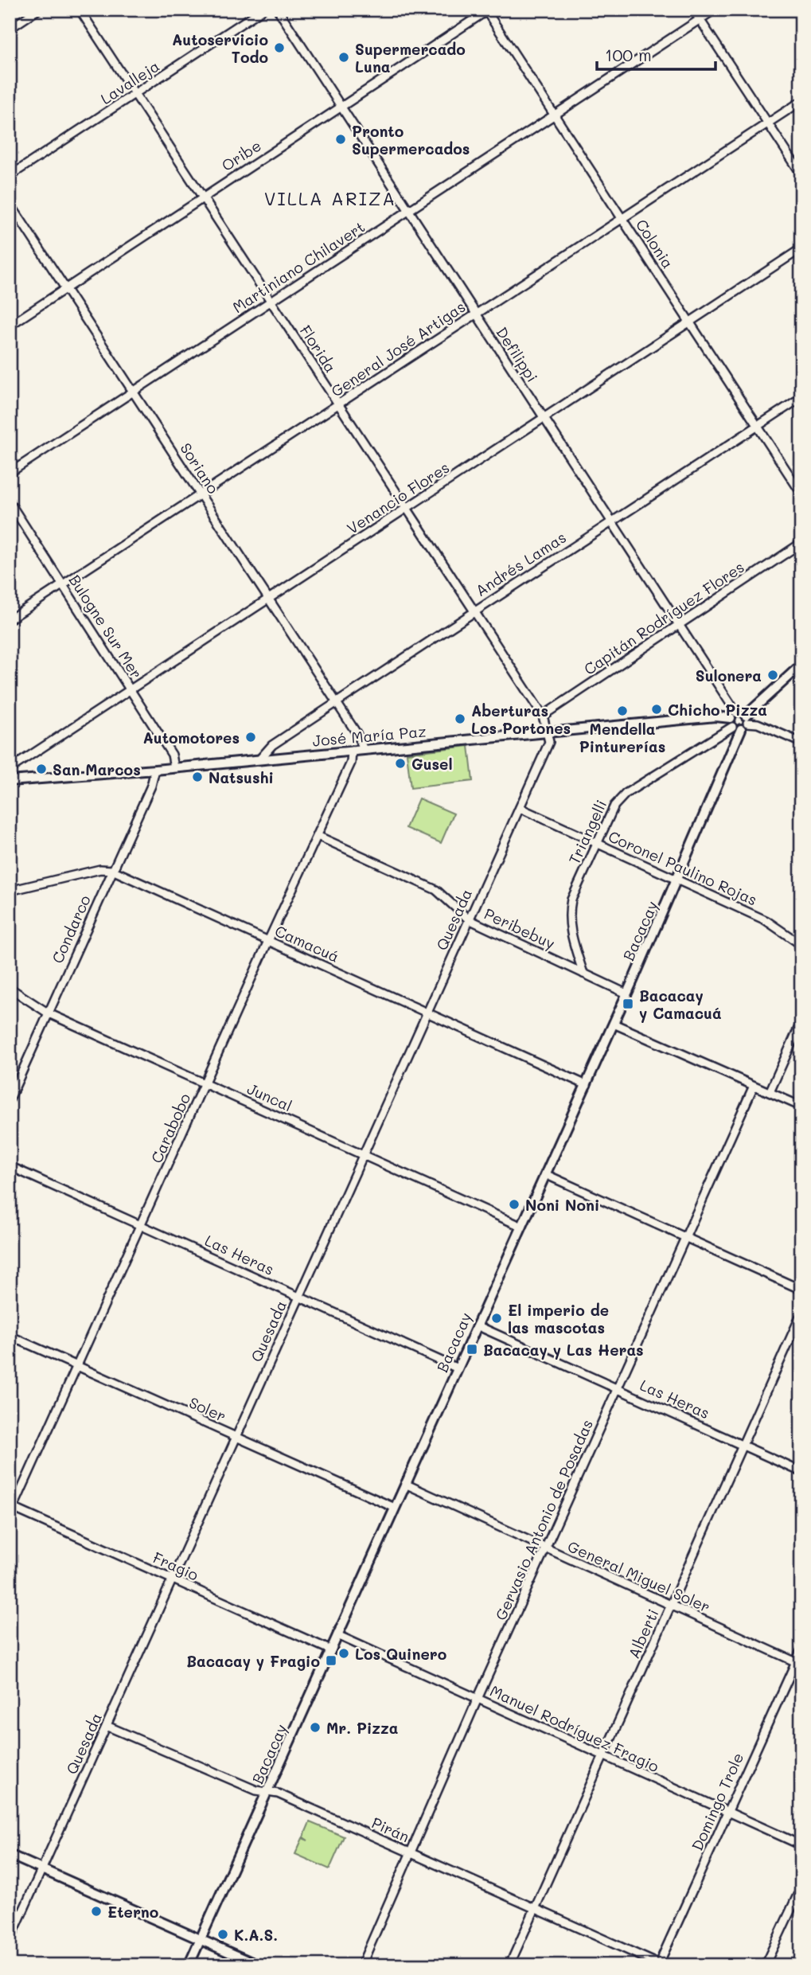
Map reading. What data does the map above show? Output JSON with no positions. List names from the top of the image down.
{
  "streets": {
    "street": [
      "Lavalleja",
      "Oribe",
      "Colonia",
      "Martiniano Chilavert",
      "Florida",
      "General José Artigas",
      "Defilippi",
      "Soriano",
      "Venancio Flores",
      "Andrés Lamas",
      "Capitán Rodríguez Flores",
      "Bulogne Sur Mer",
      "José María Paz",
      "Triangelli",
      "Coronel Paulino Rojas",
      "Quesada",
      "Peribebuy",
      "Condarco",
      "Bacacay",
      "Camacuá",
      "Juncal",
      "Carabobo",
      "Las Heras",
      "Soler",
      "Gervasio Antonio de Posadas",
      "Fragio",
      "General Miguel Soler",
      "Alberti",
      "Manuel Rodríguez Fragio",
      "Domingo Trole",
      "Pirán"
    ]
  },
  "crossings": [
    ["Lavalleja", "Florida"],
    ["Oribe", "Colonia"],
    ["Oribe", "Florida"],
    ["Oribe", "Defilippi"],
    ["Oribe", "Soriano"],
    ["Colonia", "Martiniano Chilavert"],
    ["Colonia", "General José Artigas"],
    ["Colonia", "Venancio Flores"],
    ["Colonia", "Andrés Lamas"],
    ["Martiniano Chilavert", "Florida"],
    ["Martiniano Chilavert", "Defilippi"],
    ["Martiniano Chilavert", "Soriano"],
    ["Florida", "General José Artigas"],
    ["Florida", "Venancio Flores"],
    ["Florida", "Andrés Lamas"],
    ["Florida", "Capitán Rodríguez Flores"],
    ["Florida", "José María Paz"],
    ["Florida", "Quesada"],
    ["General José Artigas", "Defilippi"],
    ["General José Artigas", "Soriano"],
    ["General José Artigas", "Bulogne Sur Mer"],
    ["Defilippi", "Venancio Flores"],
    ["Defilippi", "Andrés Lamas"],
    ["Defilippi", "Capitán Rodríguez Flores"],
    ["Defilippi", "José María Paz"],
    ["Defilippi", "Triangelli"],
    ["Defilippi", "Bacacay"],
    ["Soriano", "Venancio Flores"],
    ["Soriano", "Andrés Lamas"],
    ["Soriano", "José María Paz"],
    ["Venancio Flores", "Bulogne Sur Mer"],
    ["Andrés Lamas", "José María Paz"],
    ["Bulogne Sur Mer", "José María Paz"],
    ["José María Paz", "Triangelli"],
    ["José María Paz", "Quesada"],
    ["José María Paz", "Condarco"],
    ["José María Paz", "Bacacay"],
    ["José María Paz", "Carabobo"],
    ["Triangelli", "Coronel Paulino Rojas"],
    ["Triangelli", "Peribebuy"],
    ["Triangelli", "Bacacay"],
    ["Coronel Paulino Rojas", "Quesada"],
    ["Coronel Paulino Rojas", "Bacacay"],
    ["Quesada", "Peribebuy"],
    ["Quesada", "Camacuá"],
    ["Quesada", "Juncal"],
    ["Quesada", "Las Heras"],
    ["Quesada", "Soler"],
    ["Quesada", "Fragio"],
    ["Quesada", "Pirán"],
    ["Peribebuy", "Bacacay"],
    ["Peribebuy", "Carabobo"],
    ["Condarco", "Camacuá"],
    ["Condarco", "Juncal"],
    ["Bacacay", "Camacuá"],
    ["Bacacay", "Juncal"],
    ["Bacacay", "Las Heras"],
    ["Bacacay", "Soler"],
    ["Bacacay", "Fragio"],
    ["Bacacay", "General Miguel Soler"],
    ["Bacacay", "Manuel Rodríguez Fragio"],
    ["Bacacay", "Pirán"],
    ["Camacuá", "Carabobo"],
    ["Juncal", "Carabobo"],
    ["Carabobo", "Las Heras"],
    ["Carabobo", "Soler"],
    ["Carabobo", "Fragio"],
    ["Las Heras", "Gervasio Antonio de Posadas"],
    ["Las Heras", "Alberti"],
    ["Gervasio Antonio de Posadas", "General Miguel Soler"],
    ["Gervasio Antonio de Posadas", "Manuel Rodríguez Fragio"],
    ["Gervasio Antonio de Posadas", "Pirán"],
    ["General Miguel Soler", "Alberti"],
    ["General Miguel Soler", "Domingo Trole"],
    ["Alberti", "Manuel Rodríguez Fragio"],
    ["Alberti", "Pirán"],
    ["Manuel Rodríguez Fragio", "Domingo Trole"],
    ["Domingo Trole", "Pirán"]
  ],
  "districts": ["VILLA ARIZA"],
  "places": {
    "other": [
      "Autoservicio Todo",
      "Supermercado Luna",
      "Pronto Supermercados",
      "Sulonera",
      "Chicho Pizza",
      "Mendella Pinturerías",
      "Aberturas Los Portones",
      "Automotores",
      "Gusel",
      "San Marcos",
      "Natsushi",
      "Noni Noni",
      "El imperio de las mascotas",
      "Los Quinero",
      "Mr. Pizza",
      "Eterno",
      "K.A.S."
    ],
    "transit": ["Bacacay y Camacuá", "Bacacay y Las Heras", "Bacacay y Fragio"]
  },
  "scale_bar": "100 m"
}
